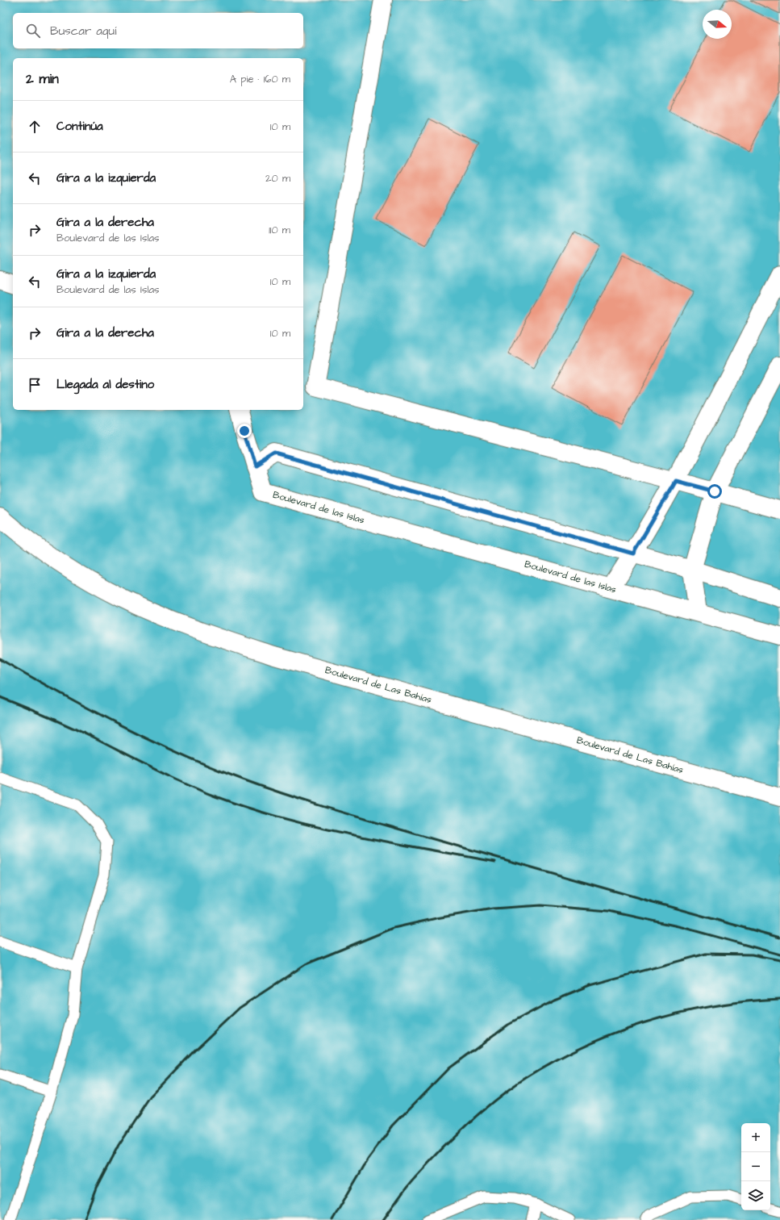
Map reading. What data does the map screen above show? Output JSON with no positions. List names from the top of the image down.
{
  "streets": {
    "street": ["Boulevard de las Islas", "Boulevard de Las Bahías"]
  },
  "north": "right",
  "page": {
    "search": "Buscar aquí",
    "heading": ["2 min", "A pie · 160 m"],
    "list": [
      ["Continúa", "10 m"],
      ["Gira a la izquierda", "20 m"],
      ["Gira a la derecha", "Boulevard de las Islas", "110 m"],
      ["Gira a la izquierda", "Boulevard de las Islas", "10 m"],
      ["Gira a la derecha", "10 m"],
      "Llegada al destino"
    ],
    "map_buttons": ["+", "−"]
  }
}
